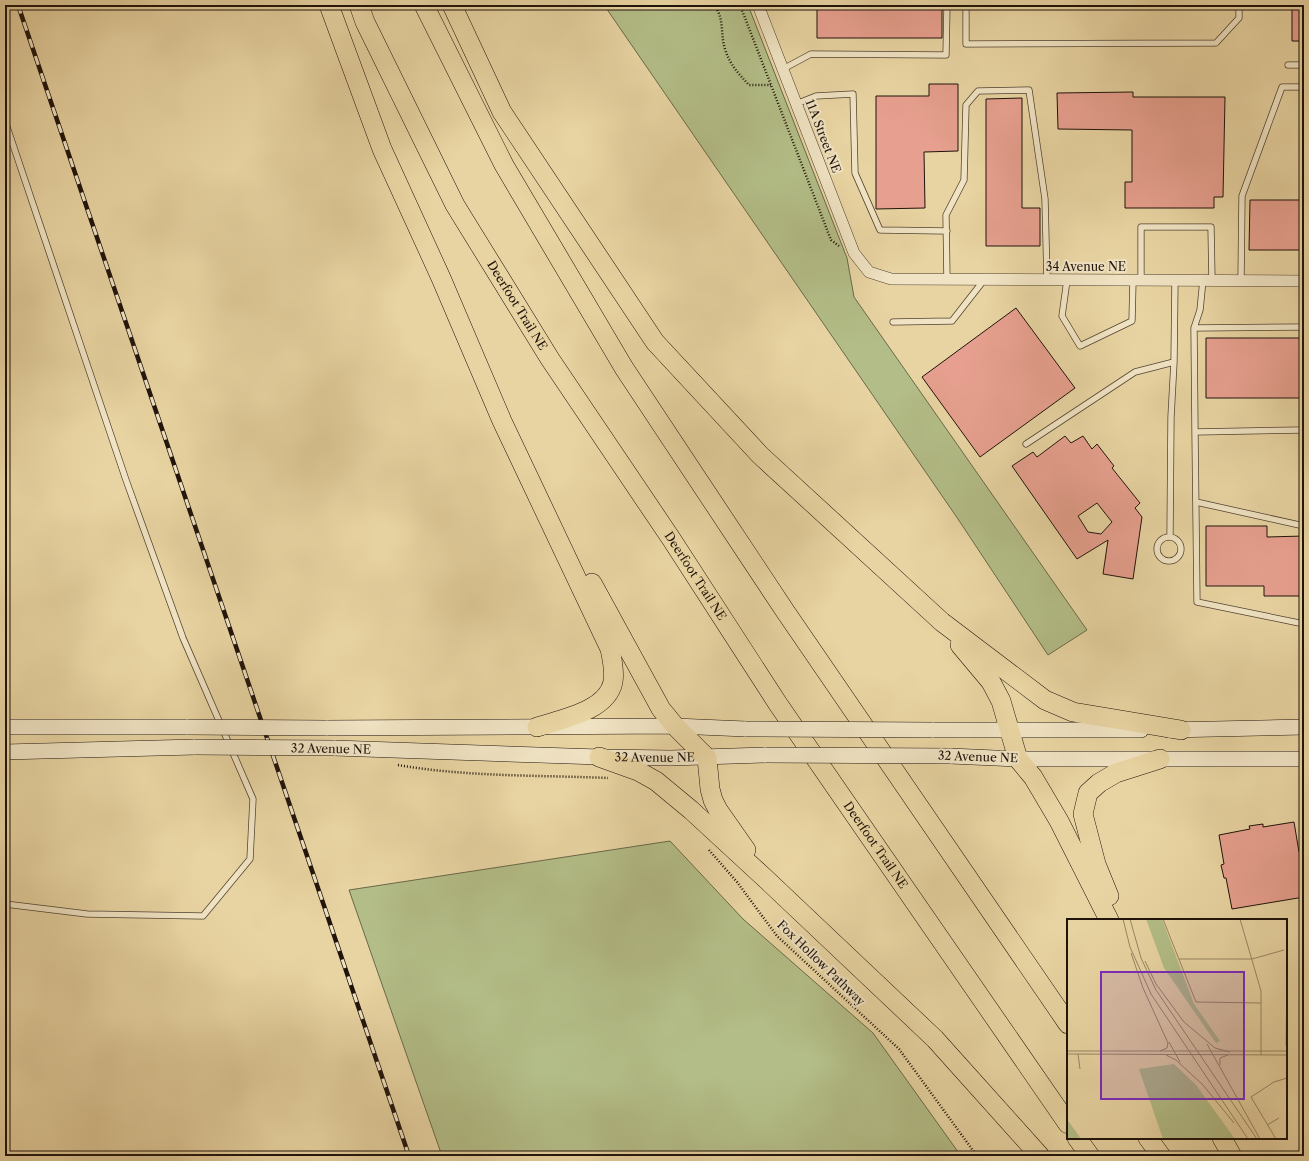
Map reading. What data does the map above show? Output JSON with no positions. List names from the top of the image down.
{
  "streets": {
    "highway": ["Deerfoot Trail NE"],
    "main road": ["32 Avenue NE"],
    "street": ["11A Street NE", "34 Avenue NE"],
    "path": ["Fox Hollow Pathway"]
  },
  "crossings": [
    ["11A Street NE", "34 Avenue NE"]
  ]
}
